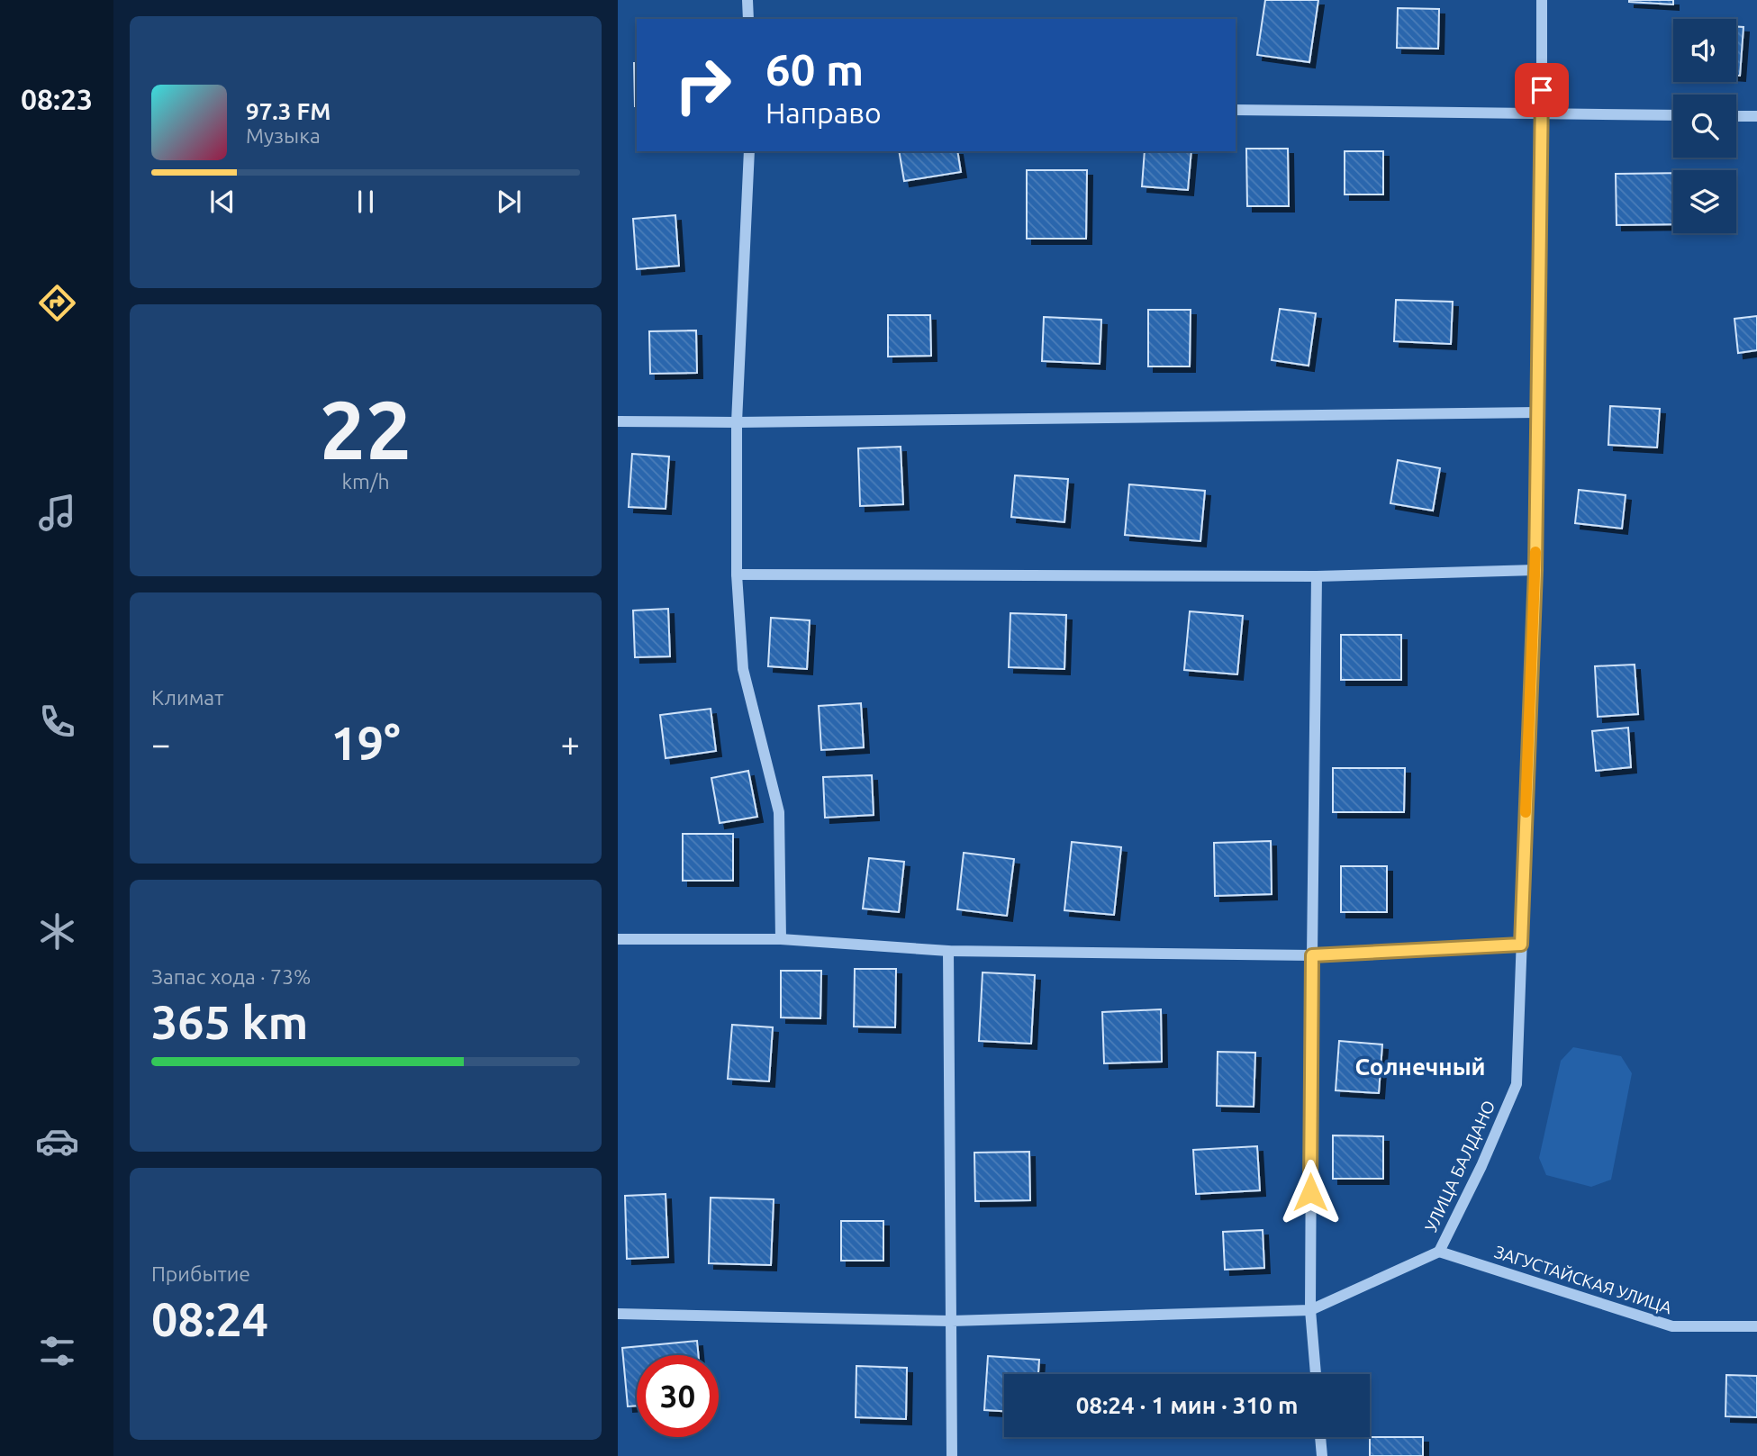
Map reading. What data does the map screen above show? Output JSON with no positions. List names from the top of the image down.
{
  "streets": {
    "street": ["УЛИЦА БАЛДАНО", "ЗАГУСТАЙСКАЯ УЛИЦА"]
  },
  "crossings": [
    ["УЛИЦА БАЛДАНО", "ЗАГУСТАЙСКАЯ УЛИЦА"]
  ],
  "districts": ["Солнечный"],
  "page": {
    "tabs": "08:23",
    "turn": ["60 m", "Направо"],
    "song": ["97.3 FM", "Музыка"],
    "tile": [
      ["22", "km/h"],
      "Климат",
      ["Запас хода · 73%", "365 km"],
      ["Прибытие", "08:24"]
    ],
    "heat": ["−", "19°", "+"],
    "limit": "30",
    "trip": "08:24 · 1 мин · 310 m"
  }
}
